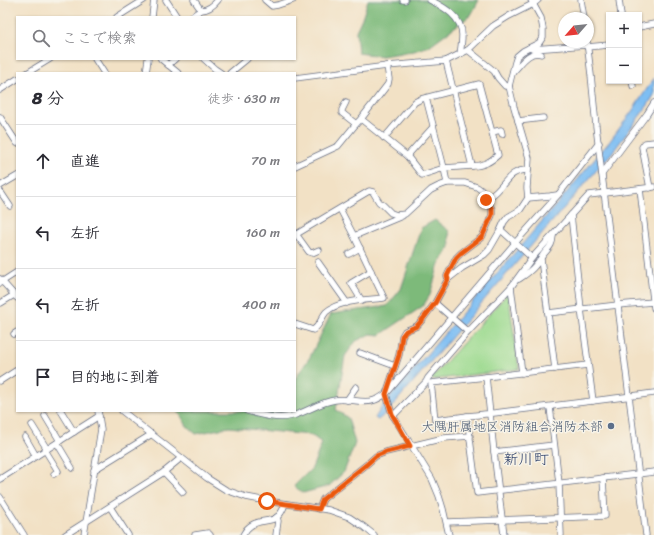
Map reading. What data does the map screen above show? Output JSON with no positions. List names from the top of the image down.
{
  "districts": ["新川町"],
  "places": ["大隅肝属地区消防組合消防本部"],
  "north": "bottom left",
  "page": {
    "map_buttons": ["+", "−"],
    "search": "ここで検索",
    "heading": ["8 分", "徒歩 · 630 m"],
    "list": [
      ["直進", "70 m"],
      ["左折", "160 m"],
      ["左折", "400 m"],
      "目的地に到着"
    ]
  }
}
